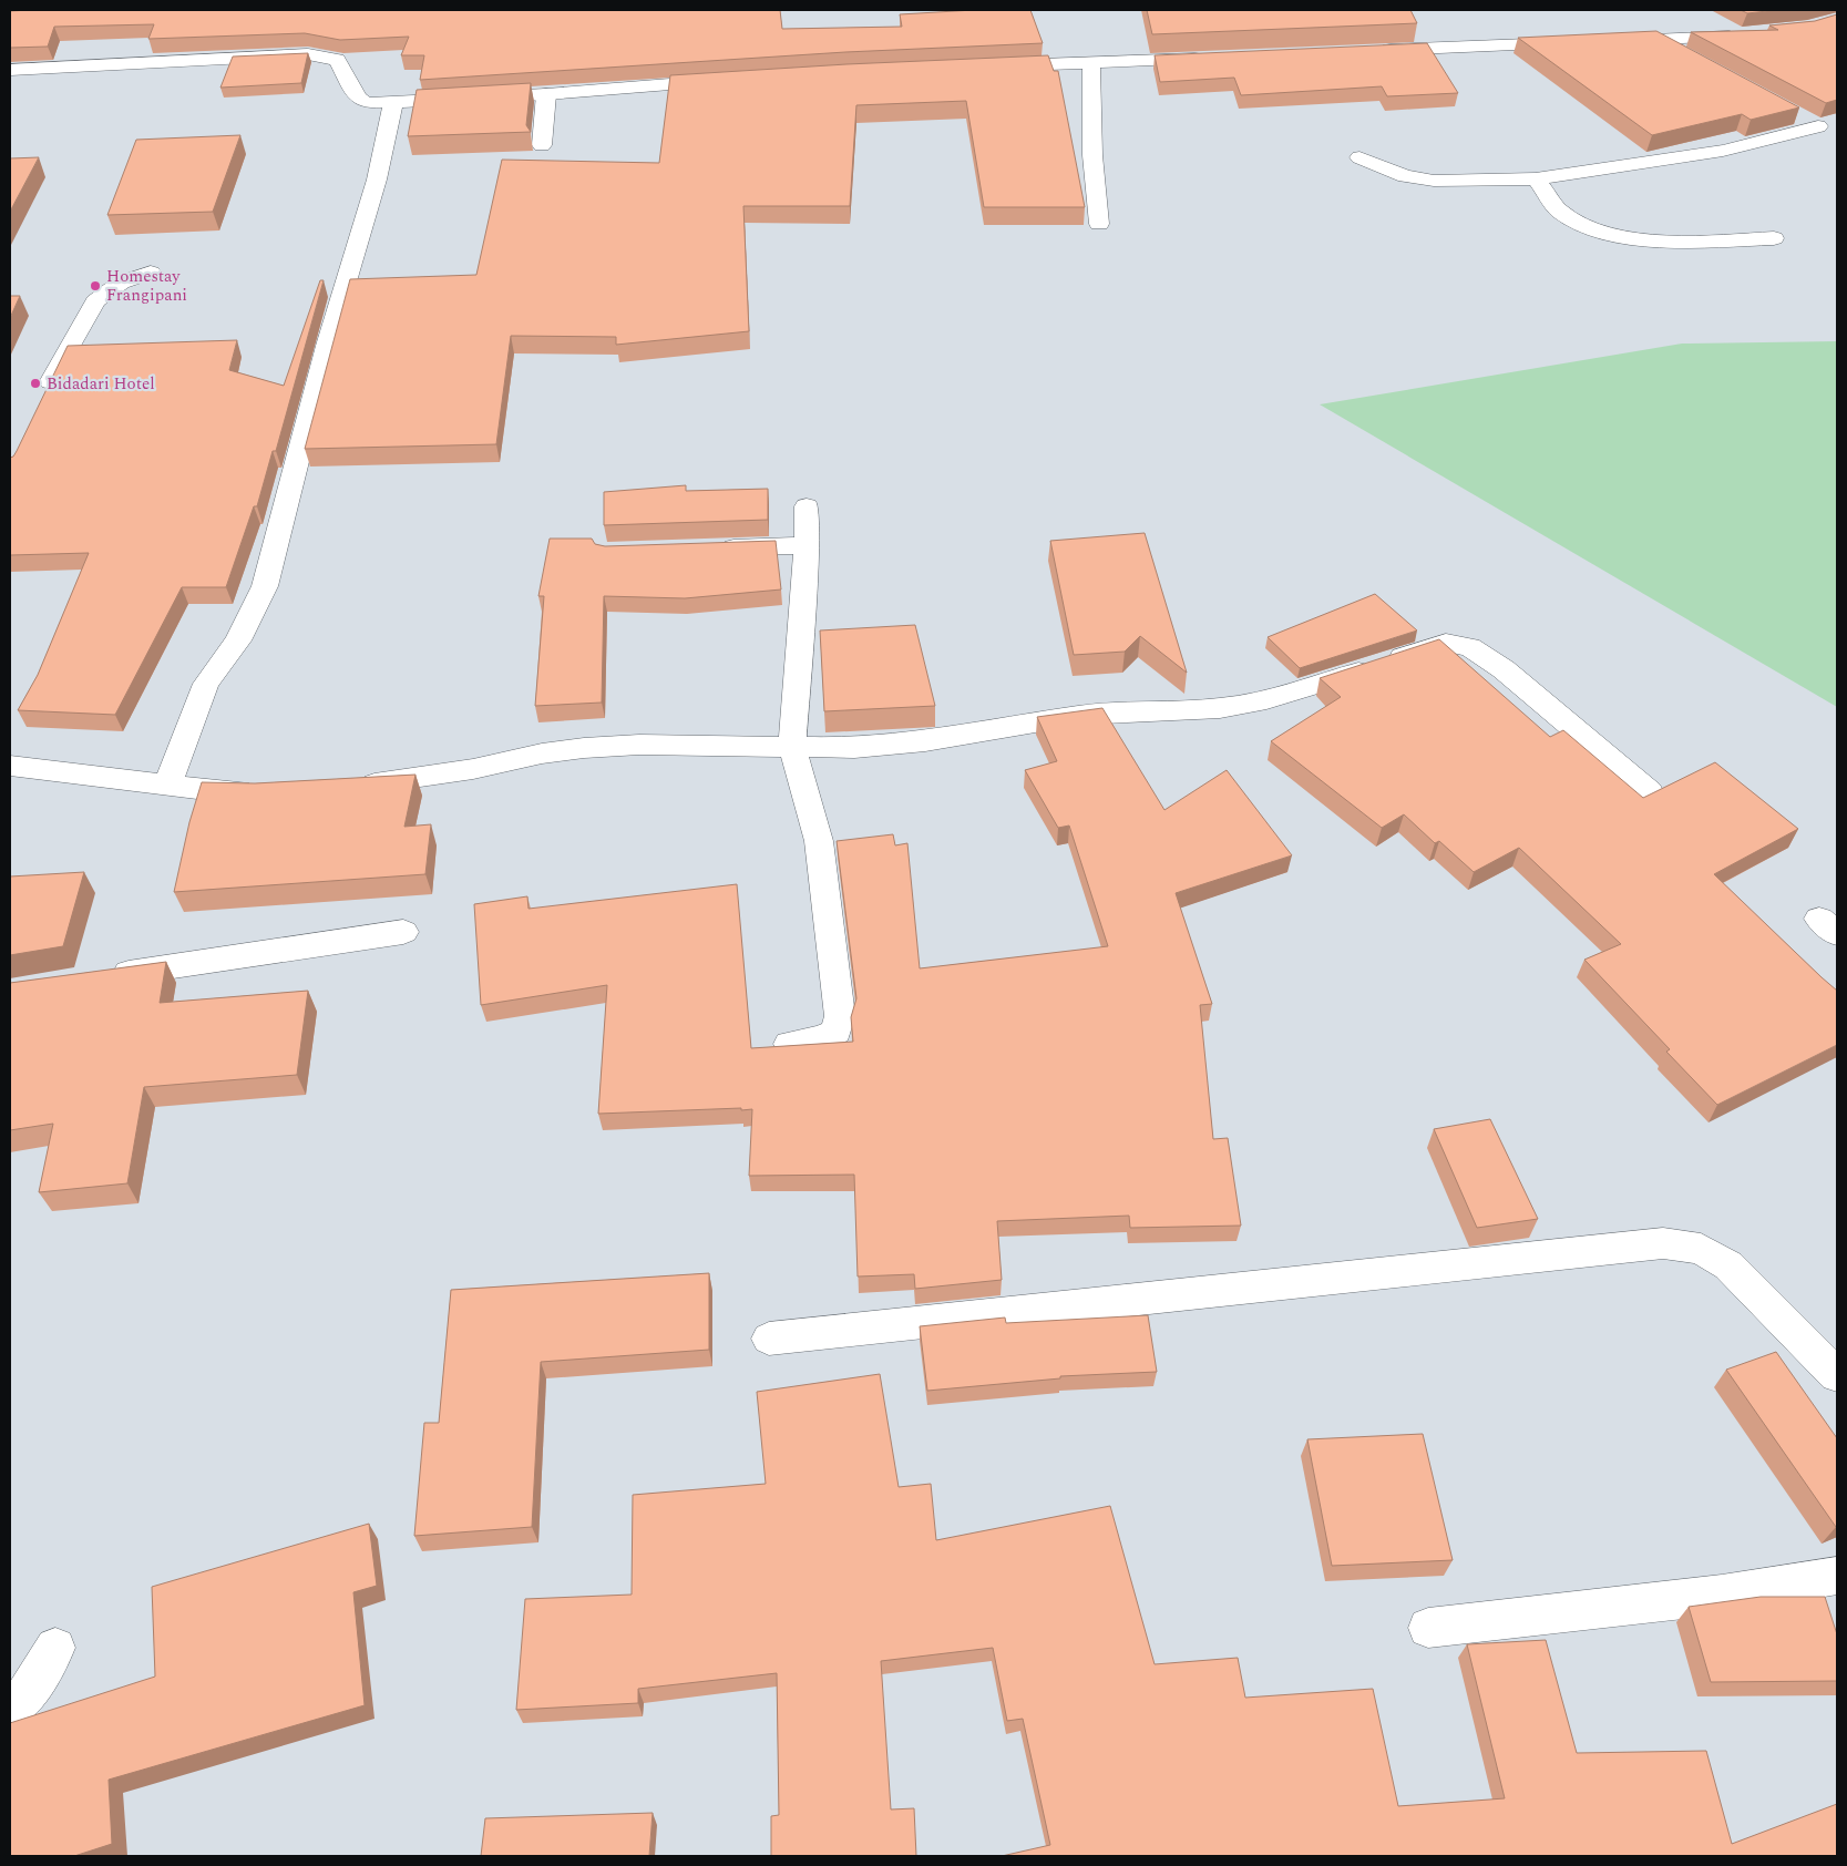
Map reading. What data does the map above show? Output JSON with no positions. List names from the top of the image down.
{
  "places": ["Homestay Frangipani", "Bidadari Hotel"]
}
